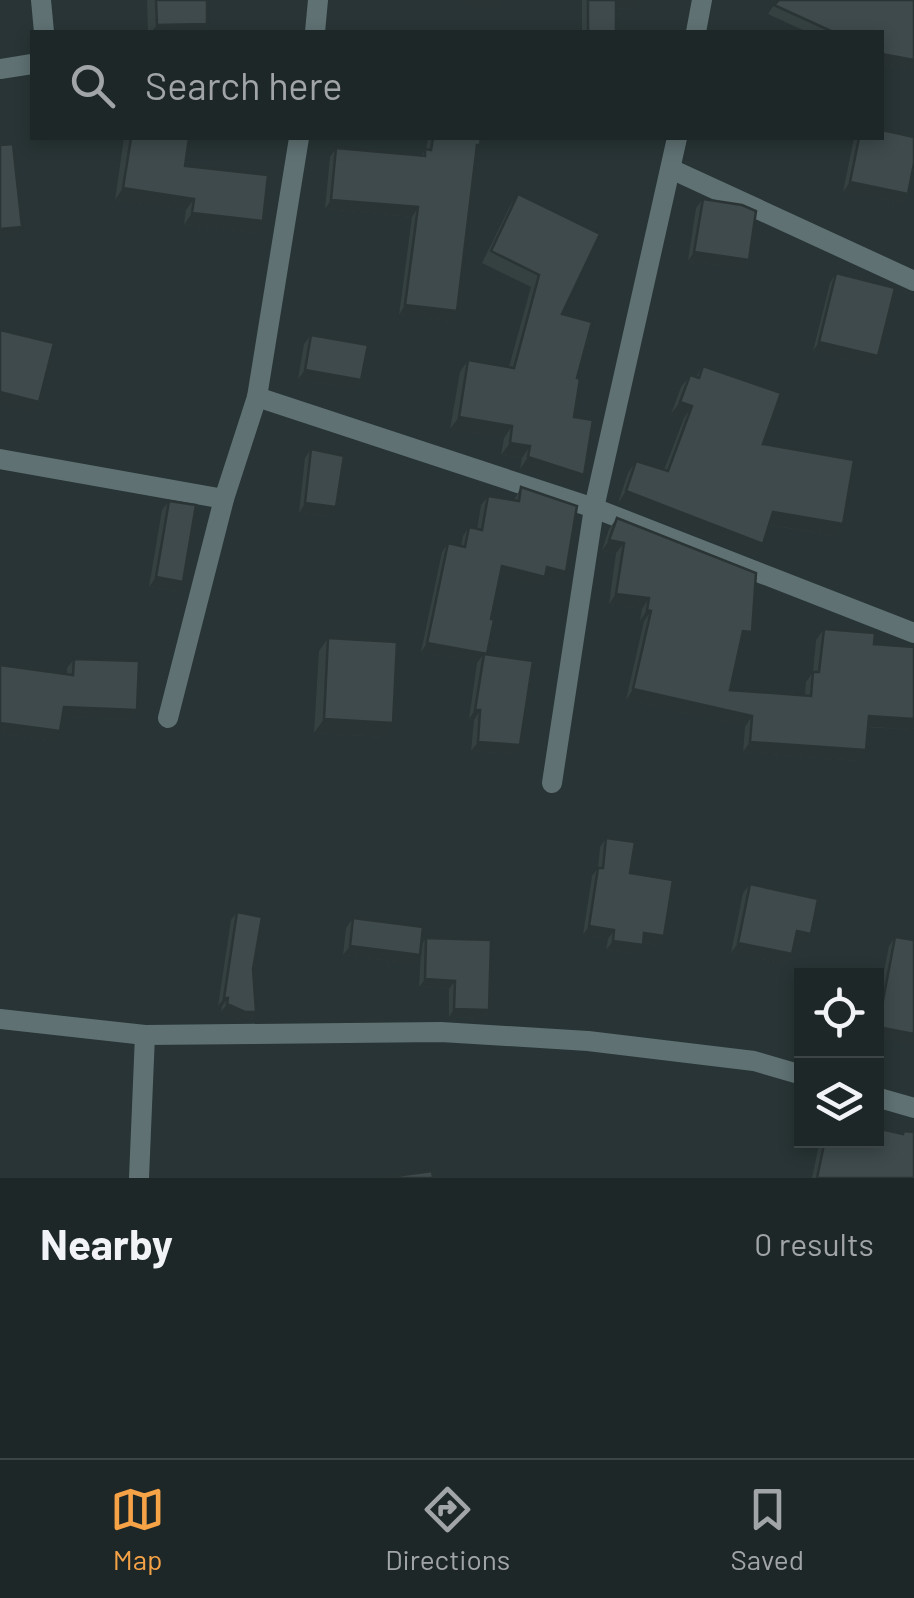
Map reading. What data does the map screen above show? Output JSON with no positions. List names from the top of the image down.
{
  "page": {
    "search": "Search here",
    "heading": ["Nearby", "0 results"],
    "nav": ["Map", "Directions", "Saved"]
  }
}
